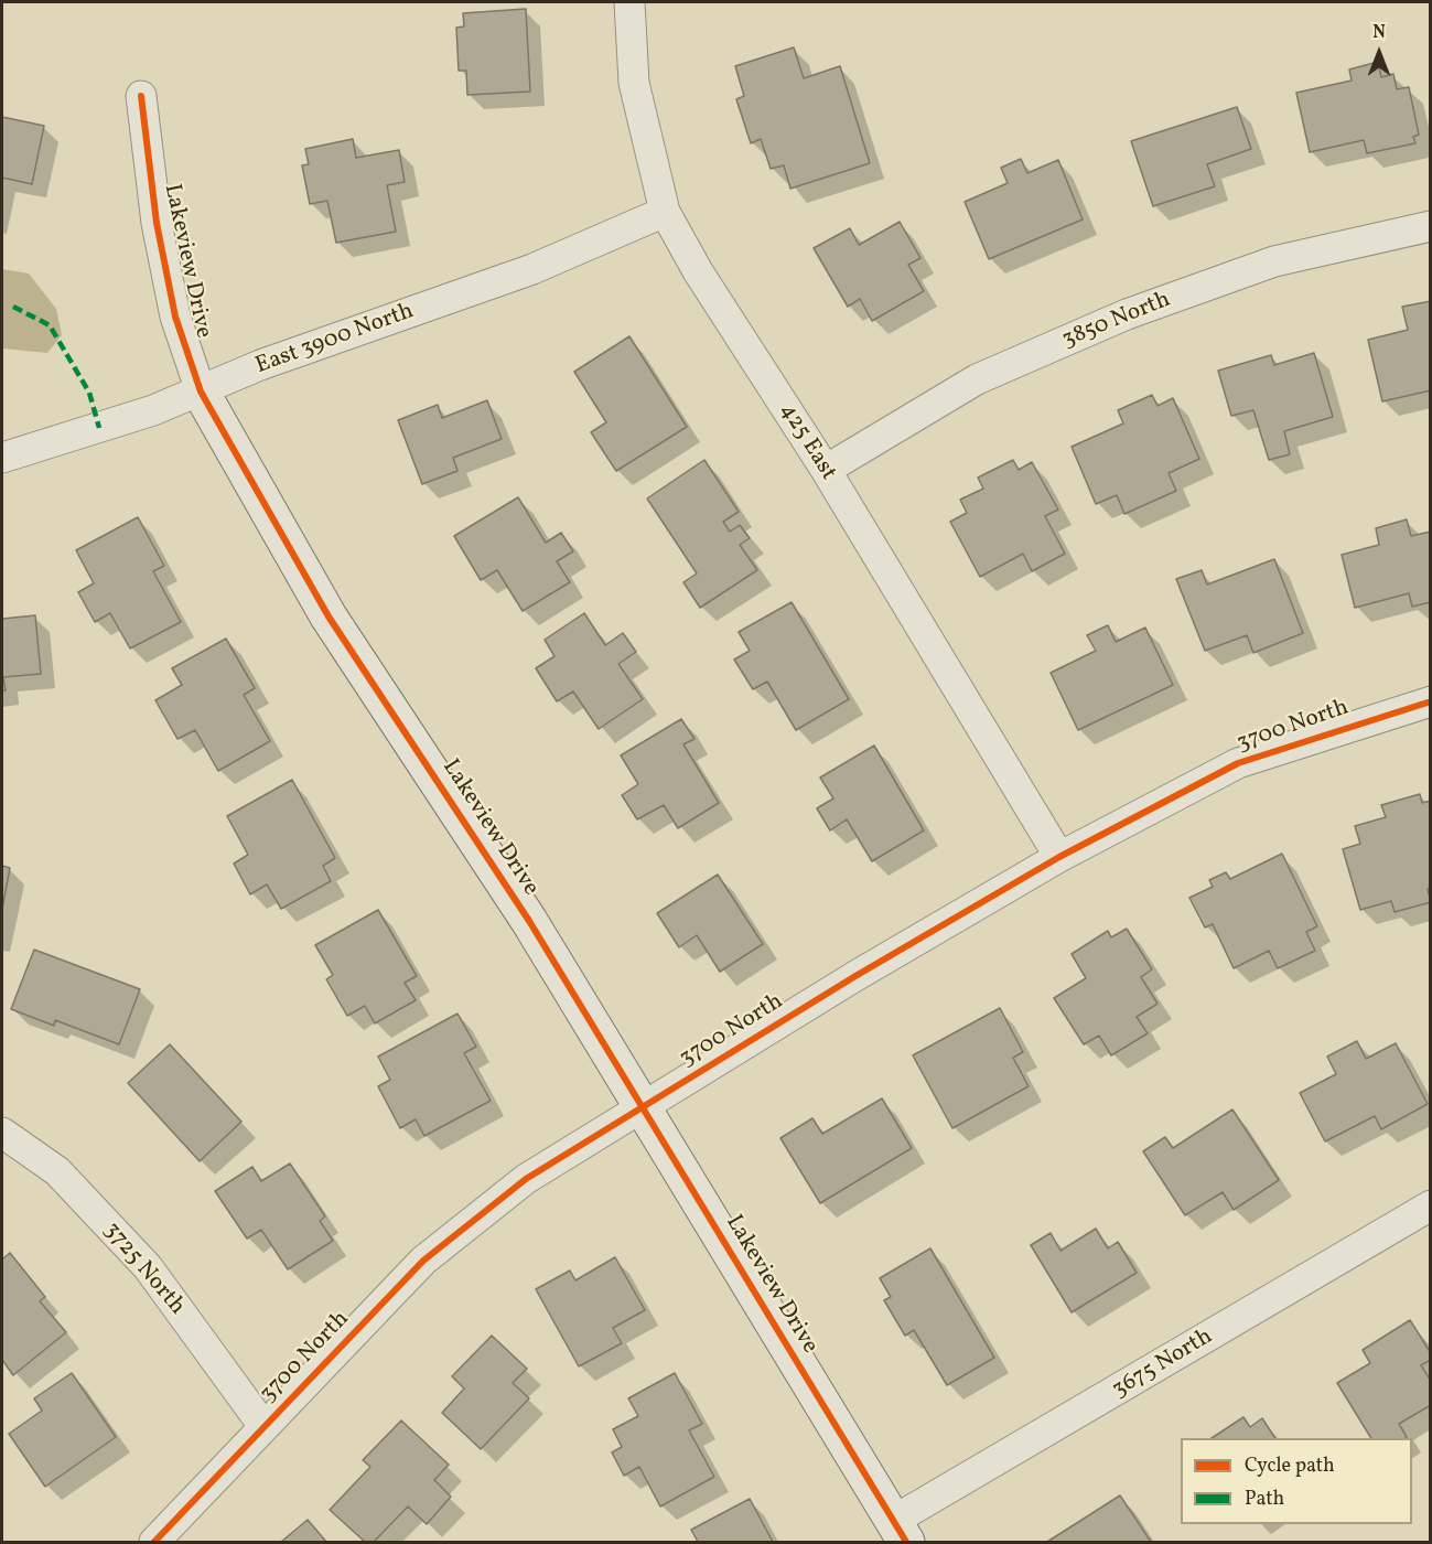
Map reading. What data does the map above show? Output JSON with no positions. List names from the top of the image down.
{
  "streets": {
    "street": [
      "Lakeview Drive",
      "3850 North",
      "East 3900 North",
      "425 East",
      "3700 North",
      "3725 North",
      "3675 North"
    ]
  },
  "crossings": [
    ["Lakeview Drive", "East 3900 North"],
    ["Lakeview Drive", "3700 North"],
    ["Lakeview Drive", "3675 North"],
    ["3850 North", "425 East"],
    ["East 3900 North", "425 East"],
    ["425 East", "3700 North"],
    ["3700 North", "3725 North"]
  ],
  "legend": ["Cycle path", "Path"],
  "north": "top"
}
